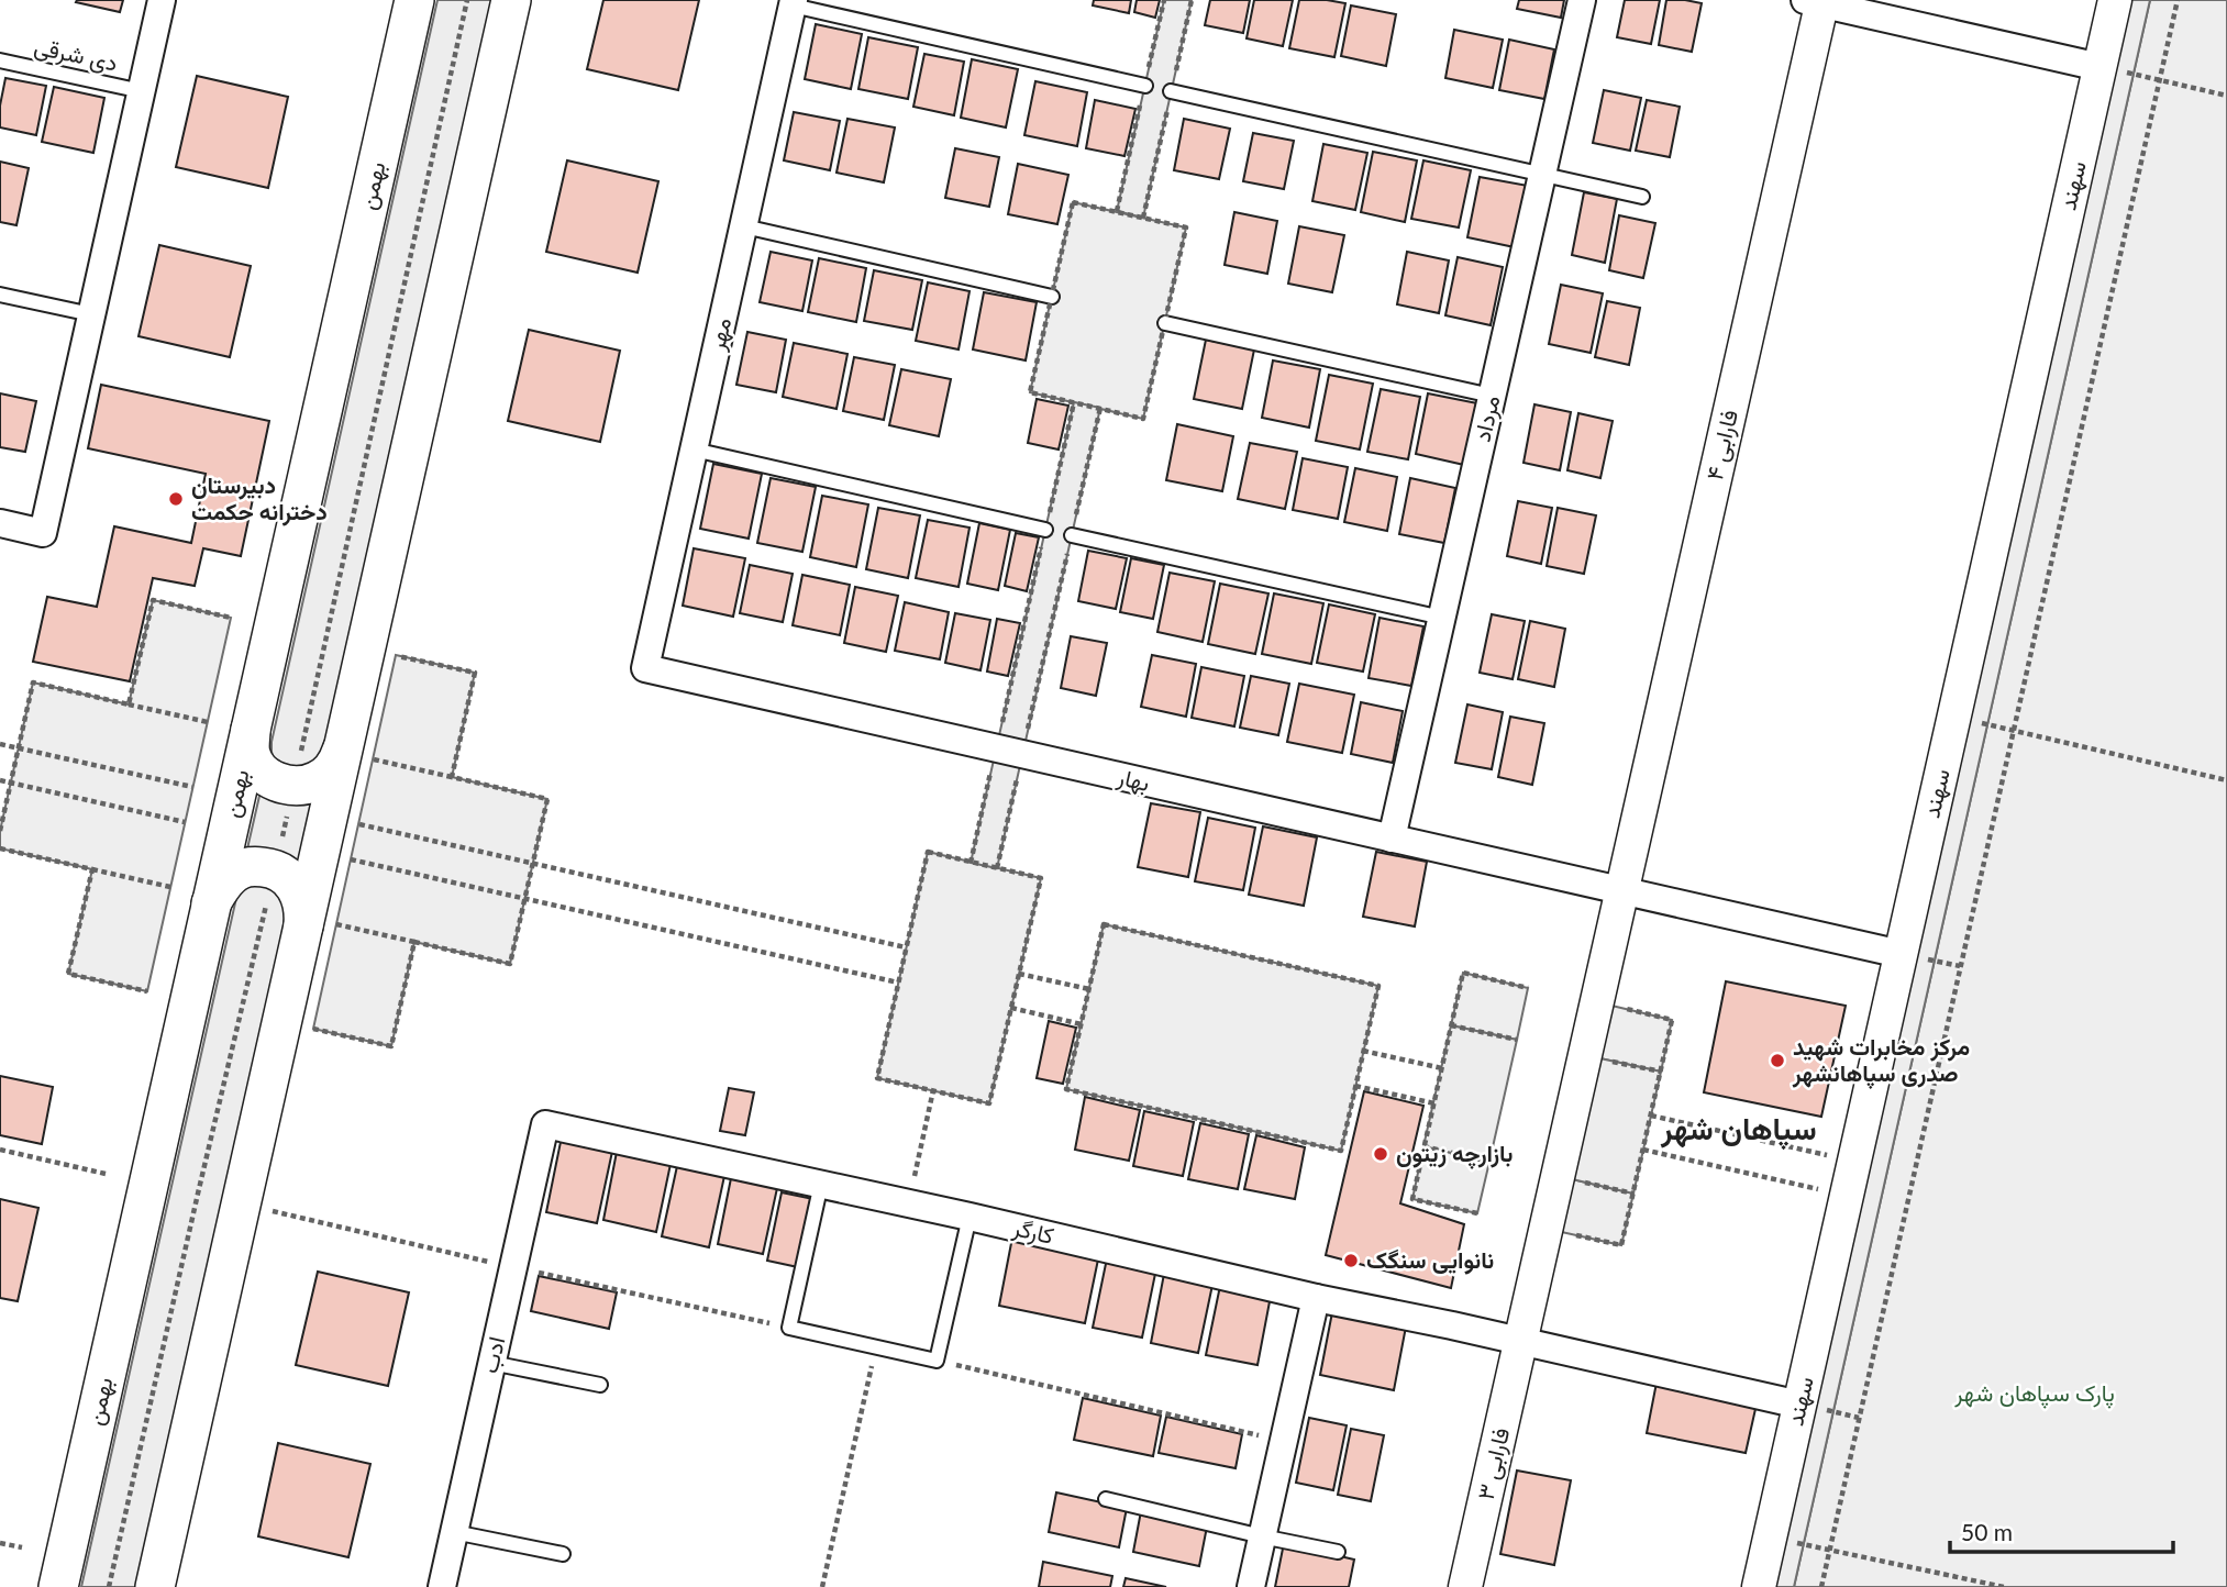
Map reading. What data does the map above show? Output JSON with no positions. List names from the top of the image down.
{
  "streets": {
    "main road": ["بهمن"],
    "street": [
      "سهند",
      "مهر",
      "مرداد",
      "فارابی ۴",
      "بهار",
      "کارگر",
      "ادب",
      "فارابی ۳"
    ],
    "lane": ["دی شرقی"]
  },
  "crossings": [
    ["سهند", "بهار"],
    ["سهند", "کارگر"],
    ["مهر", "بهار"],
    ["مرداد", "بهار"],
    ["فارابی ۴", "بهار"],
    ["فارابی ۴", "کارگر"],
    ["فارابی ۴", "فارابی ۳"],
    ["کارگر", "ادب"],
    ["کارگر", "فارابی ۳"]
  ],
  "districts": ["سپاهان شهر"],
  "parks": ["پارک سپاهان شهر"],
  "places": [
    "دبیرستان دخترانه حکمت",
    "مرکز مخابرات شهید صدری سپاهانشهر",
    "بازارچه زیتون",
    "نانوایی سنگک"
  ],
  "scale_bar": "50 m"
}
